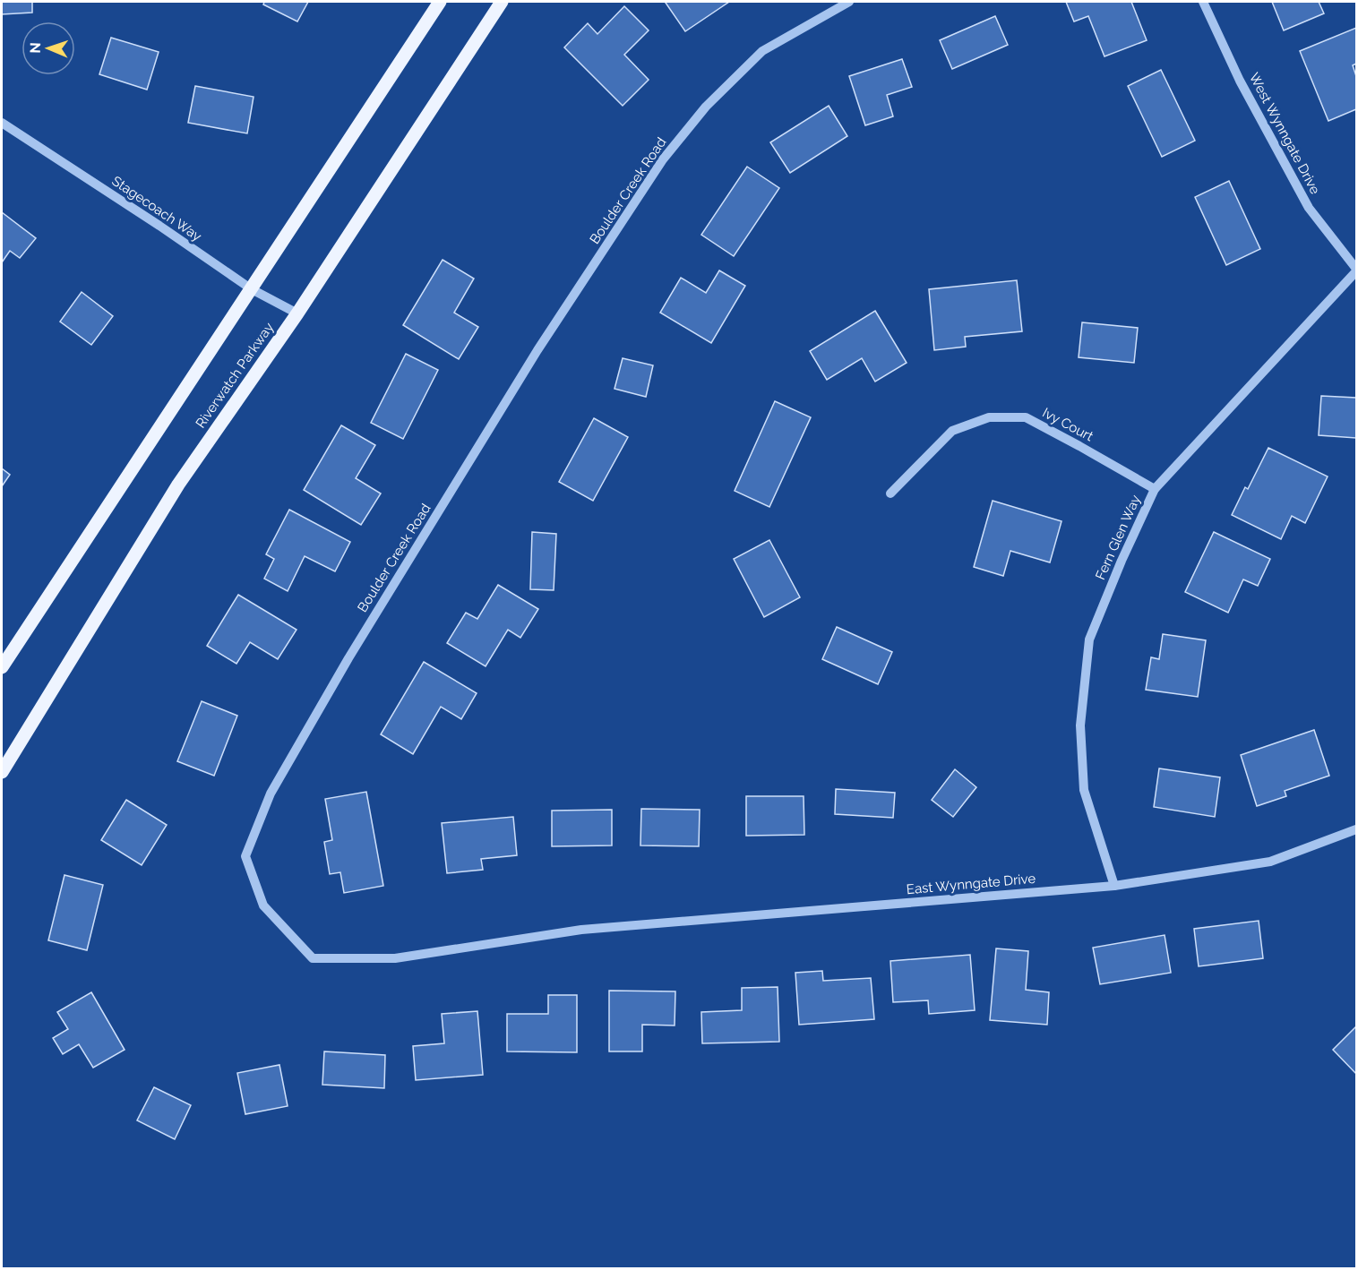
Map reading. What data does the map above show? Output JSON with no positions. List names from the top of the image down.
{
  "streets": {
    "main road": ["Riverwatch Parkway"],
    "street": [
      "West Wynngate Drive",
      "Boulder Creek Road",
      "Stagecoach Way",
      "Ivy Court",
      "Fern Glen Way",
      "East Wynngate Drive"
    ]
  },
  "crossings": [
    ["West Wynngate Drive", "Fern Glen Way"],
    ["Boulder Creek Road", "East Wynngate Drive"],
    ["Stagecoach Way", "Riverwatch Parkway"],
    ["Ivy Court", "Fern Glen Way"],
    ["Fern Glen Way", "East Wynngate Drive"]
  ],
  "north": "left"
}
